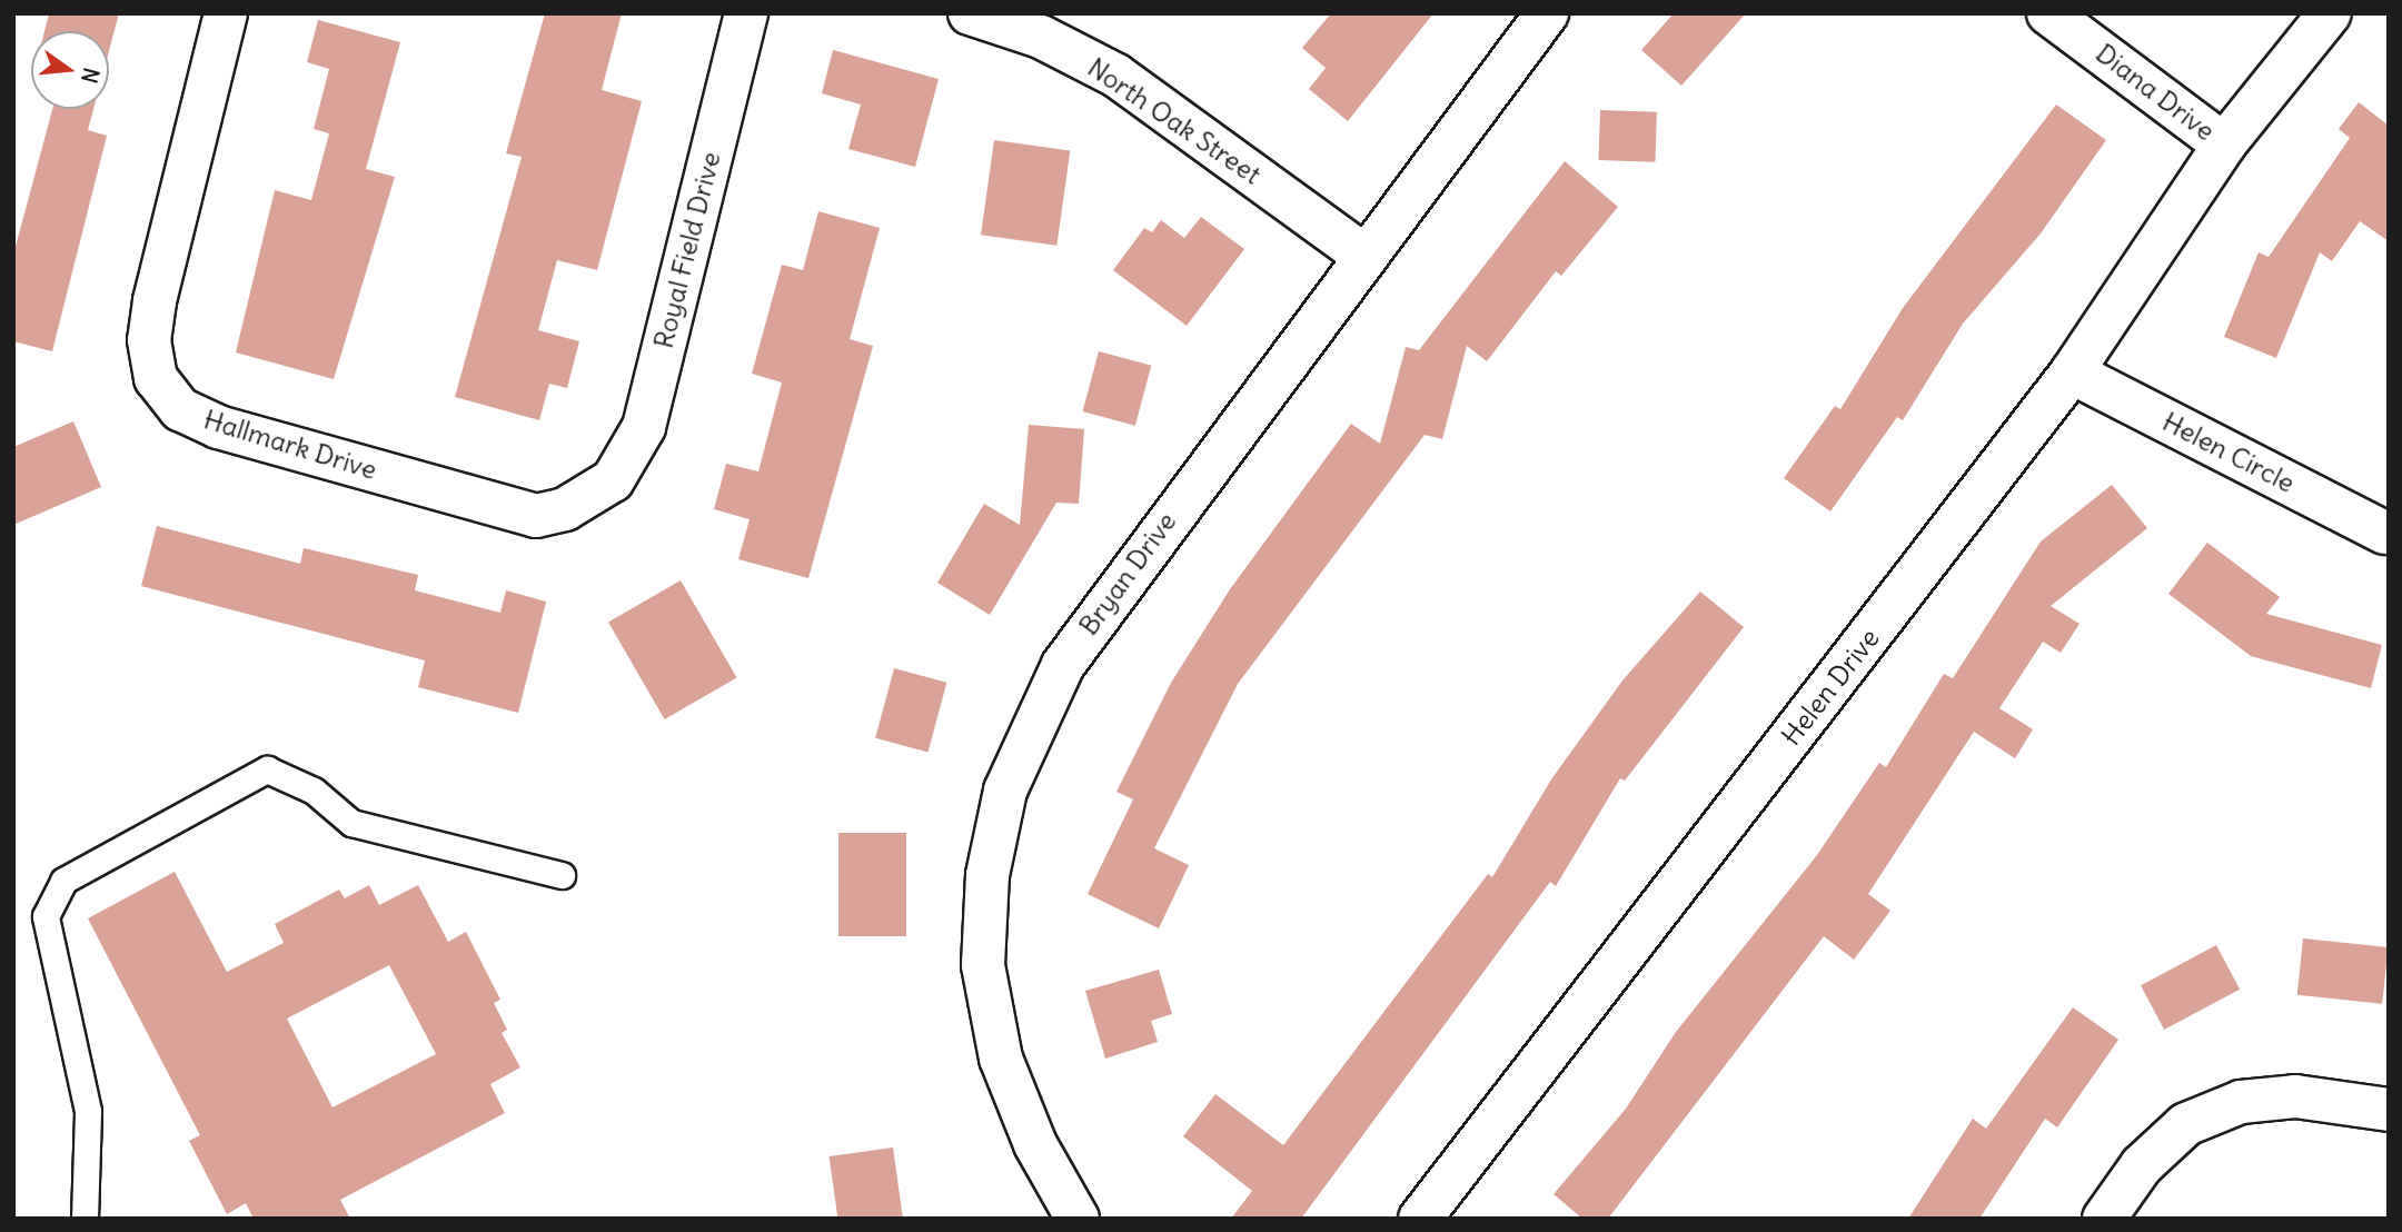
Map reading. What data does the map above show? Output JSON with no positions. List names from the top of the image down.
{
  "streets": {
    "street": [
      "Diana Drive",
      "North Oak Street",
      "Royal Field Drive",
      "Hallmark Drive",
      "Helen Circle",
      "Bryan Drive",
      "Helen Drive"
    ]
  },
  "crossings": [
    ["Diana Drive", "Helen Drive"],
    ["North Oak Street", "Bryan Drive"],
    ["Royal Field Drive", "Hallmark Drive"],
    ["Helen Circle", "Helen Drive"]
  ],
  "north": "right"
}
